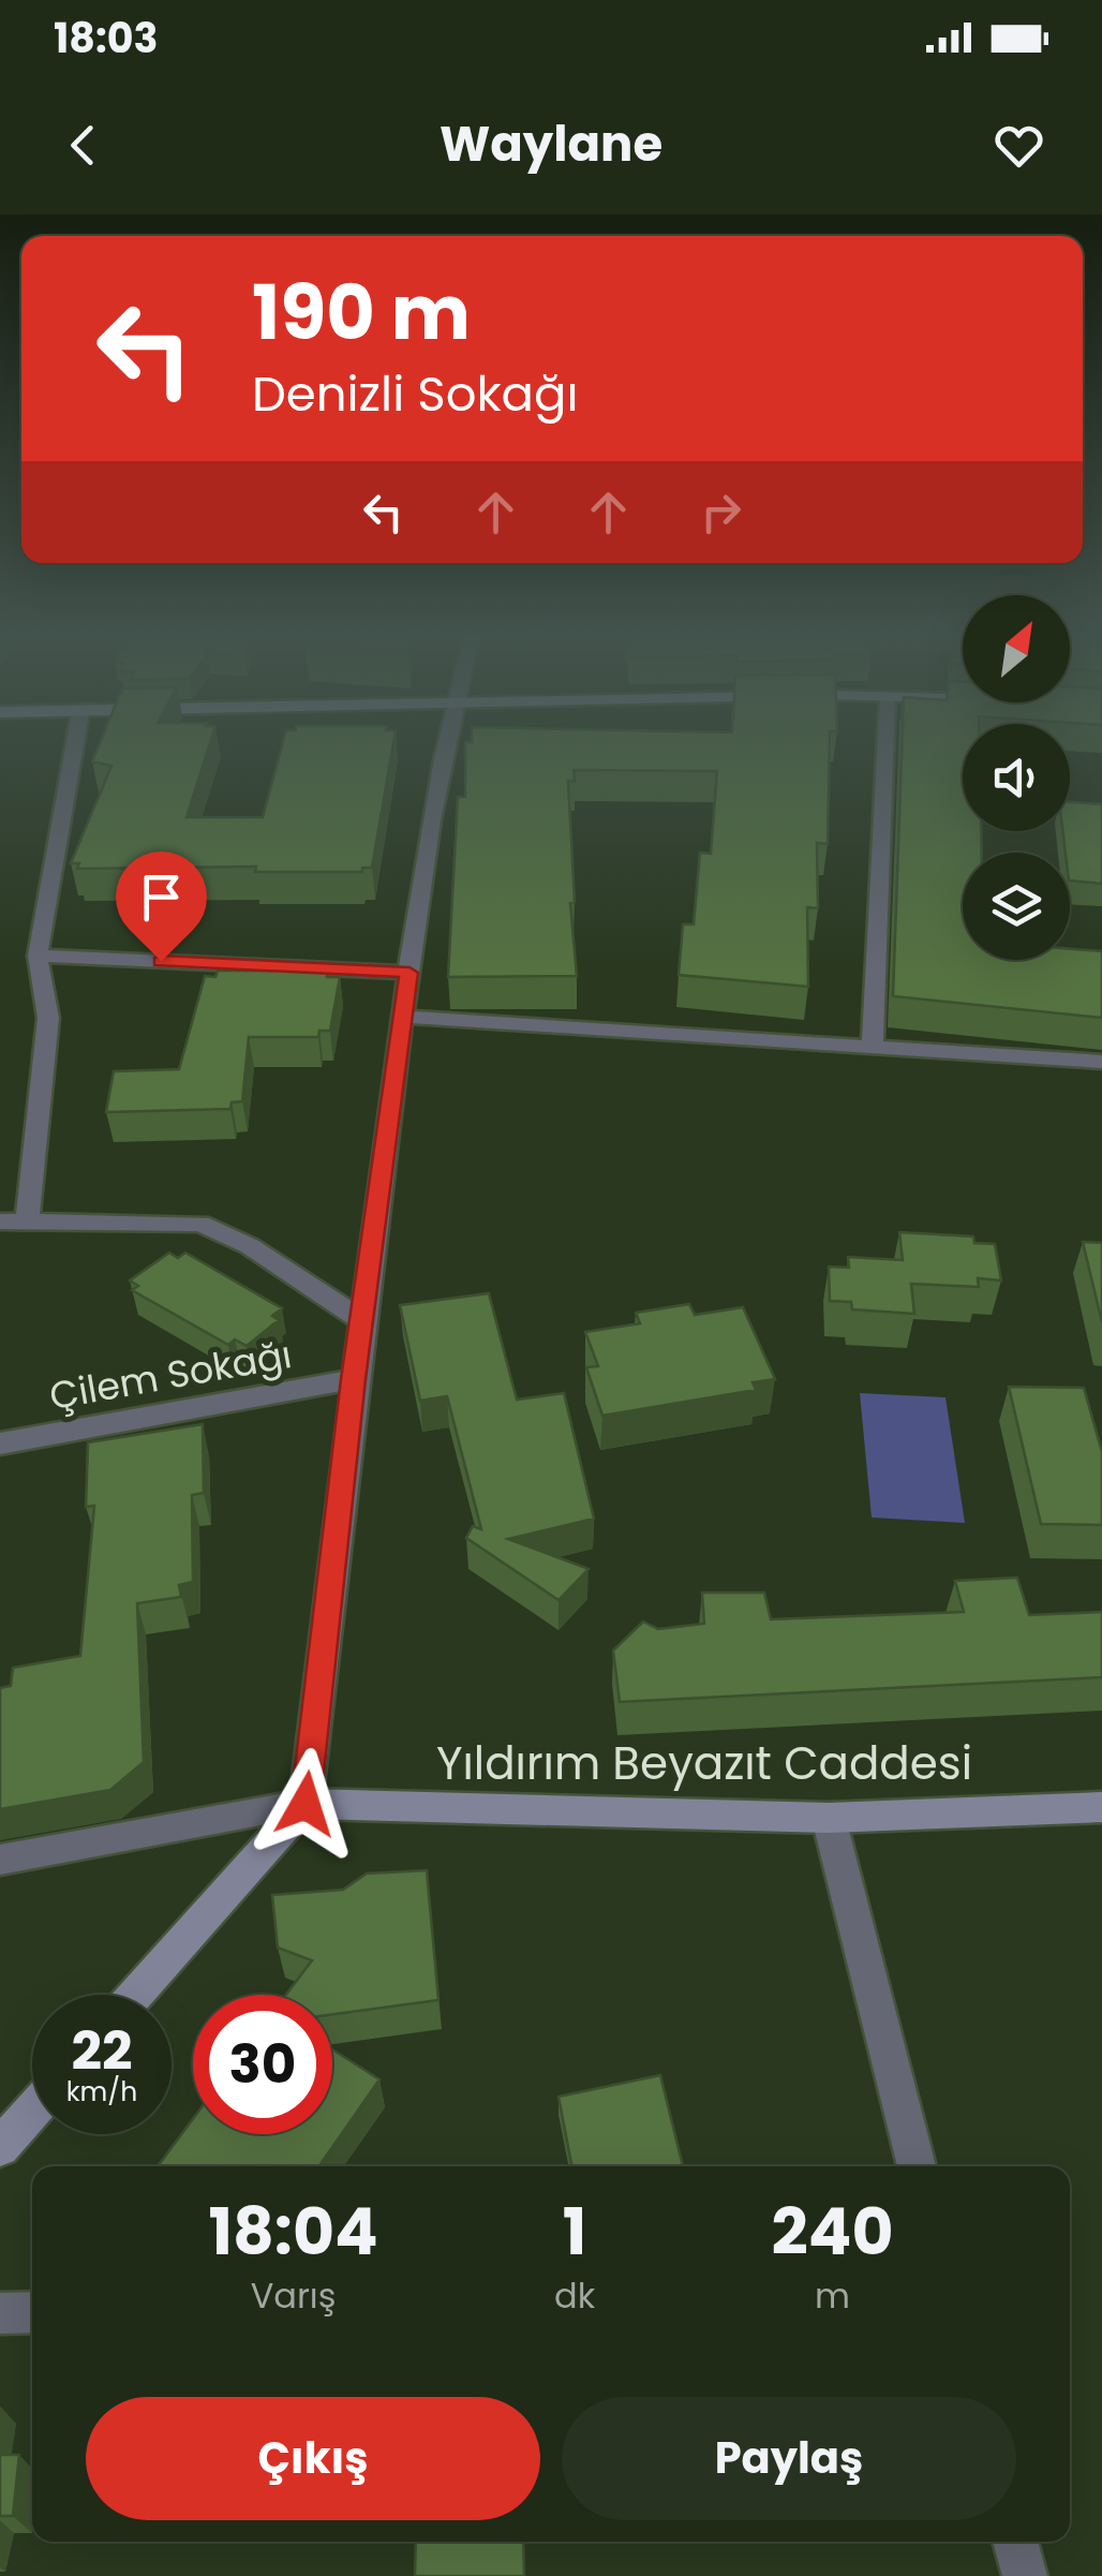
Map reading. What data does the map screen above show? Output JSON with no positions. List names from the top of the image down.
{
  "streets": {
    "main road": ["Yıldırım Beyazıt Caddesi"],
    "street": ["Çilem Sokağı"]
  },
  "north": "top right",
  "page": {
    "status": "18:03",
    "header": "Waylane",
    "turn": ["190 m", "Denizli Sokağı"],
    "speed": "22 km/h",
    "limit": "30",
    "eta": [
      "18:04",
      "Varış",
      "1",
      "dk",
      "240",
      "m"
    ],
    "buttons": ["Çıkış", "Paylaş"]
  }
}
